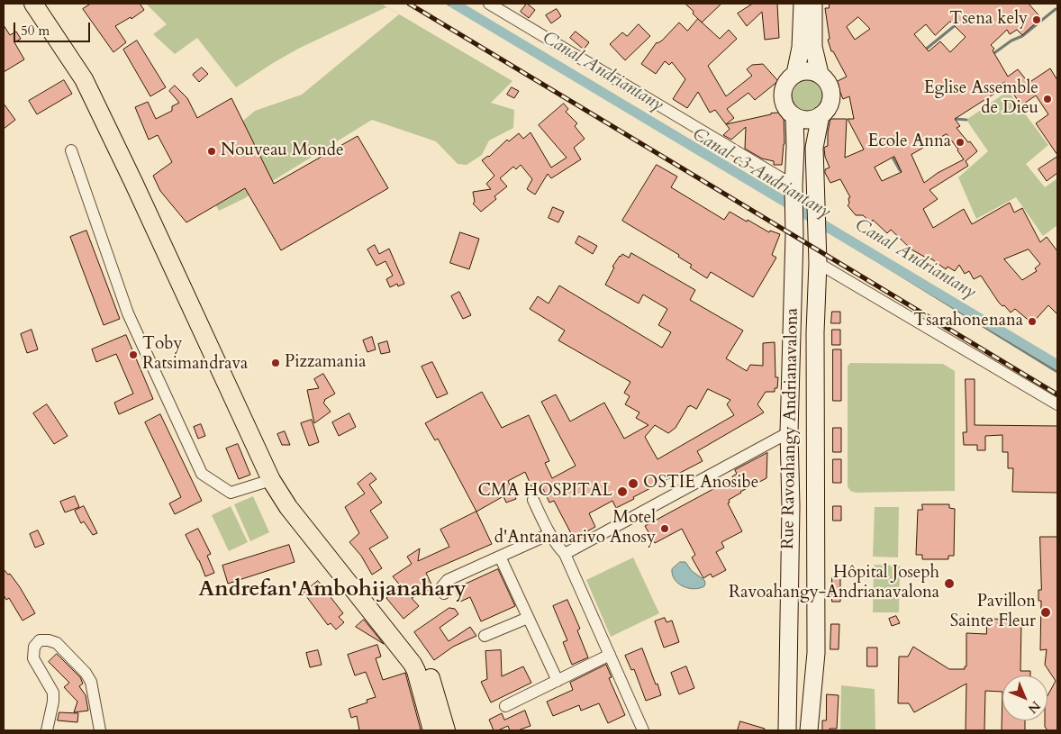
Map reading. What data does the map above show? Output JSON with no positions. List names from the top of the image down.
{
  "streets": {
    "main road": ["Rue Ravoahangy Andrianavalona"]
  },
  "districts": ["Andrefan'Ambohijanahary"],
  "water": ["Canal Andriantany", "Canal c3 Andriantany"],
  "places": [
    "Tsena kely",
    "Eglise Assemble de Dieu",
    "Ecole Anna",
    "Nouveau Monde",
    "Tsarahonenana",
    "Toby Ratsimandrava",
    "Pizzamania",
    "OSTIE Anosibe",
    "CMA HOSPITAL",
    "Motel d'Antananarivo Anosy",
    "Hôpital Joseph Ravoahangy-Andrianavalona",
    "Pavillon Sainte Fleur"
  ],
  "scale_bar": "50 m",
  "north": "bottom right"
}
